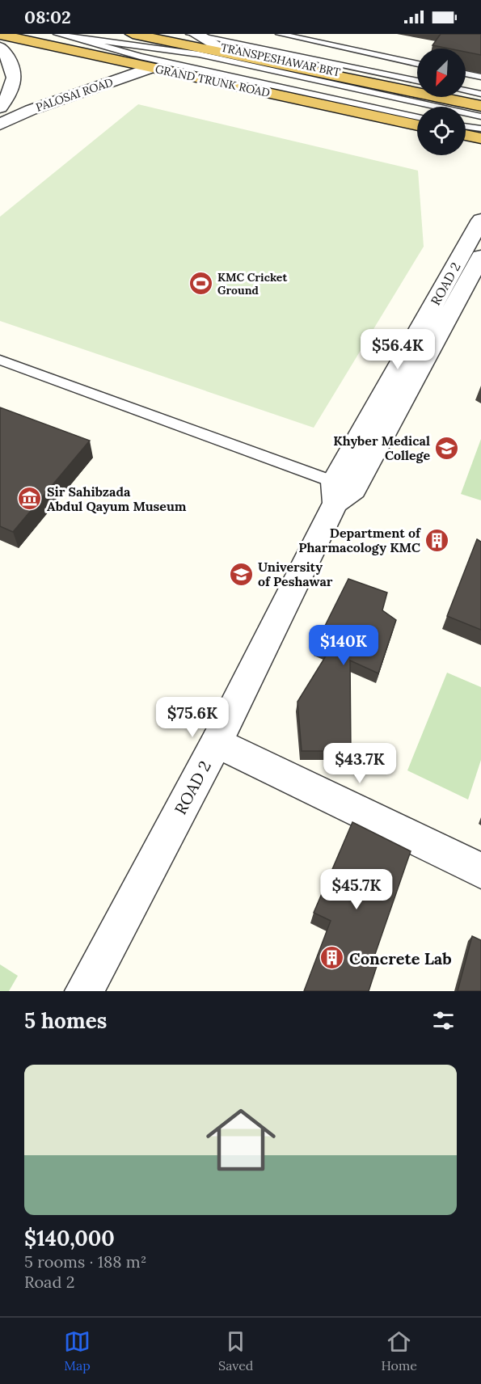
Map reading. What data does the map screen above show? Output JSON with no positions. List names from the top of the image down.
{
  "streets": {
    "highway": ["GRAND TRUNK ROAD"],
    "street": ["PALOSAI ROAD", "ROAD 2"],
    "lane": ["TRANSPESHAWAR BRT"]
  },
  "crossings": [
    ["GRAND TRUNK ROAD", "PALOSAI ROAD"]
  ],
  "places": {
    "sports": ["KMC Cricket Ground"],
    "school or university": ["Khyber Medical College", "University of Peshawar"],
    "museum": ["Sir Sahibzada Abdul Qayum Museum"],
    "building": ["Department of Pharmacology KMC", "Concrete Lab"]
  },
  "north": "bottom left",
  "page": {
    "status": "08:02",
    "price": [
      "$56.4K",
      "$140K",
      "$75.6K",
      "$43.7K",
      "$45.7K"
    ],
    "heading": "5 homes",
    "list": [
      {
        "name": "$140,000",
        "note": "5 rooms · 188 m² · Road 2"
      }
    ],
    "tabs": ["Map", "Saved", "Home"]
  }
}
